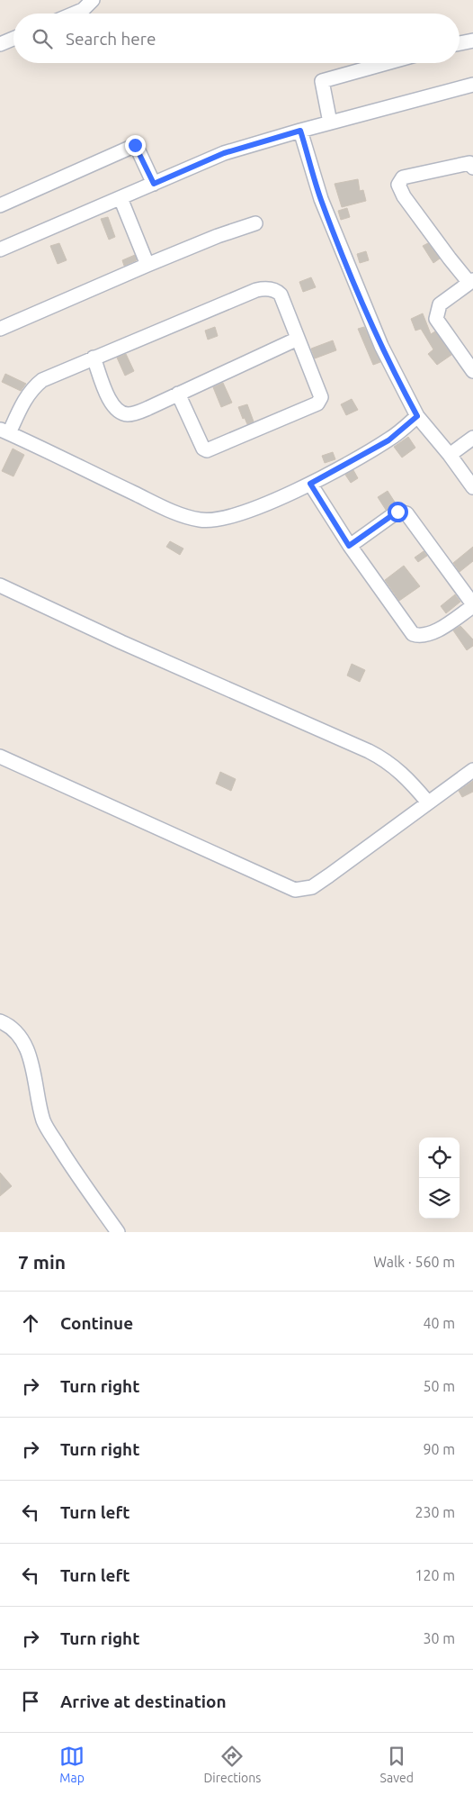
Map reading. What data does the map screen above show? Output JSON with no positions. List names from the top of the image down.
{
  "page": {
    "search": "Search here",
    "heading": ["7 min", "Walk · 560 m"],
    "list": [
      ["Continue", "40 m"],
      ["Turn right", "50 m"],
      ["Turn right", "90 m"],
      ["Turn left", "230 m"],
      ["Turn left", "120 m"],
      ["Turn right", "30 m"],
      "Arrive at destination"
    ],
    "nav": ["Map", "Directions", "Saved"]
  }
}
